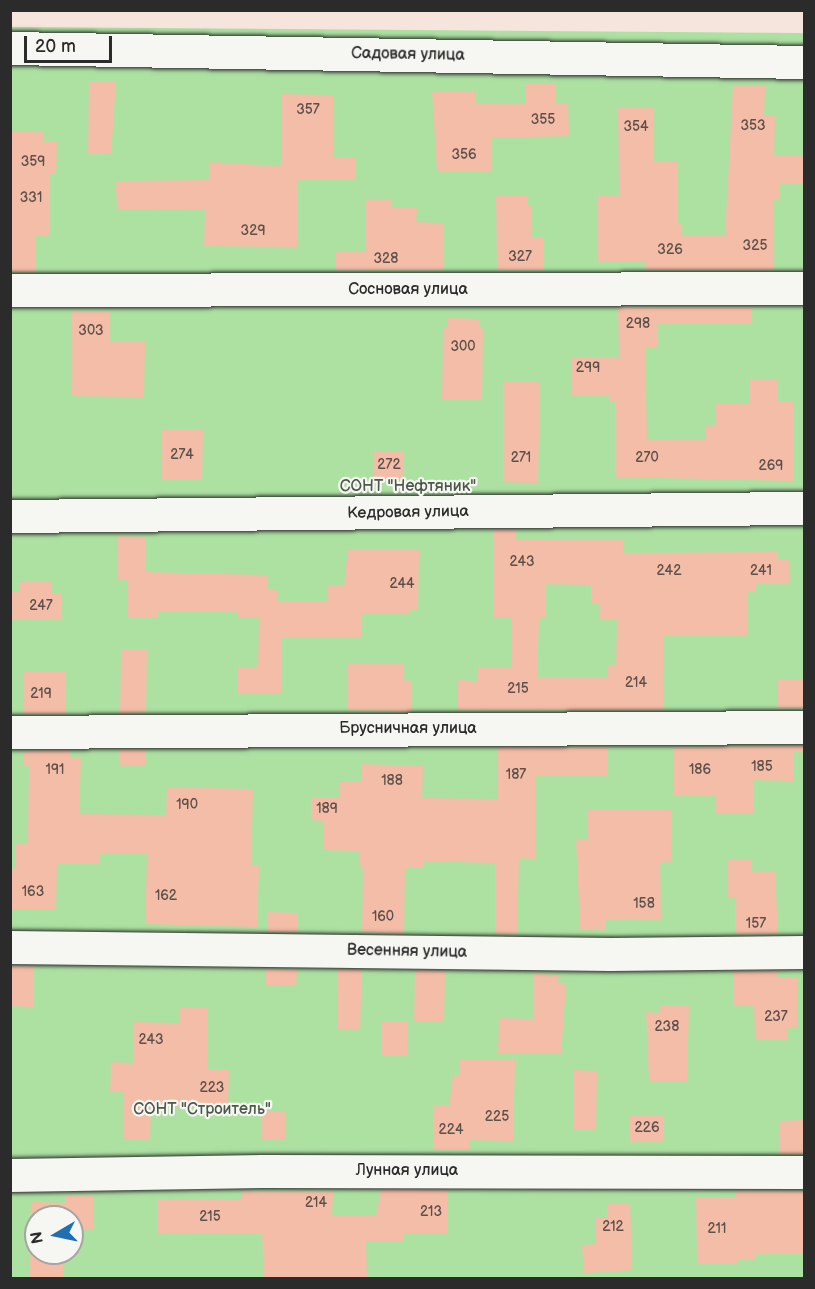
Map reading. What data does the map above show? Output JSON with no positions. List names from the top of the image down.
{
  "streets": {
    "street": [
      "Садовая улица",
      "Сосновая улица",
      "Кедровая улица",
      "Брусничная улица",
      "Весенняя улица",
      "Лунная улица"
    ]
  },
  "parks": ["СОНТ \"Нефтяник\"", "СОНТ \"Строитель\""],
  "house_numbers": [
    "357",
    "355",
    "353",
    "354",
    "356",
    "359",
    "331",
    "329",
    "325",
    "326",
    "327",
    "328",
    "298",
    "303",
    "300",
    "299",
    "274",
    "271",
    "270",
    "272",
    "269",
    "243",
    "242",
    "241",
    "244",
    "247",
    "214",
    "215",
    "219",
    "185",
    "191",
    "186",
    "187",
    "188",
    "190",
    "189",
    "163",
    "162",
    "158",
    "160",
    "157",
    "237",
    "238",
    "243",
    "223",
    "225",
    "226",
    "224",
    "214",
    "213",
    "215",
    "212",
    "211"
  ],
  "scale_bar": "20 m",
  "north": "left"
}
